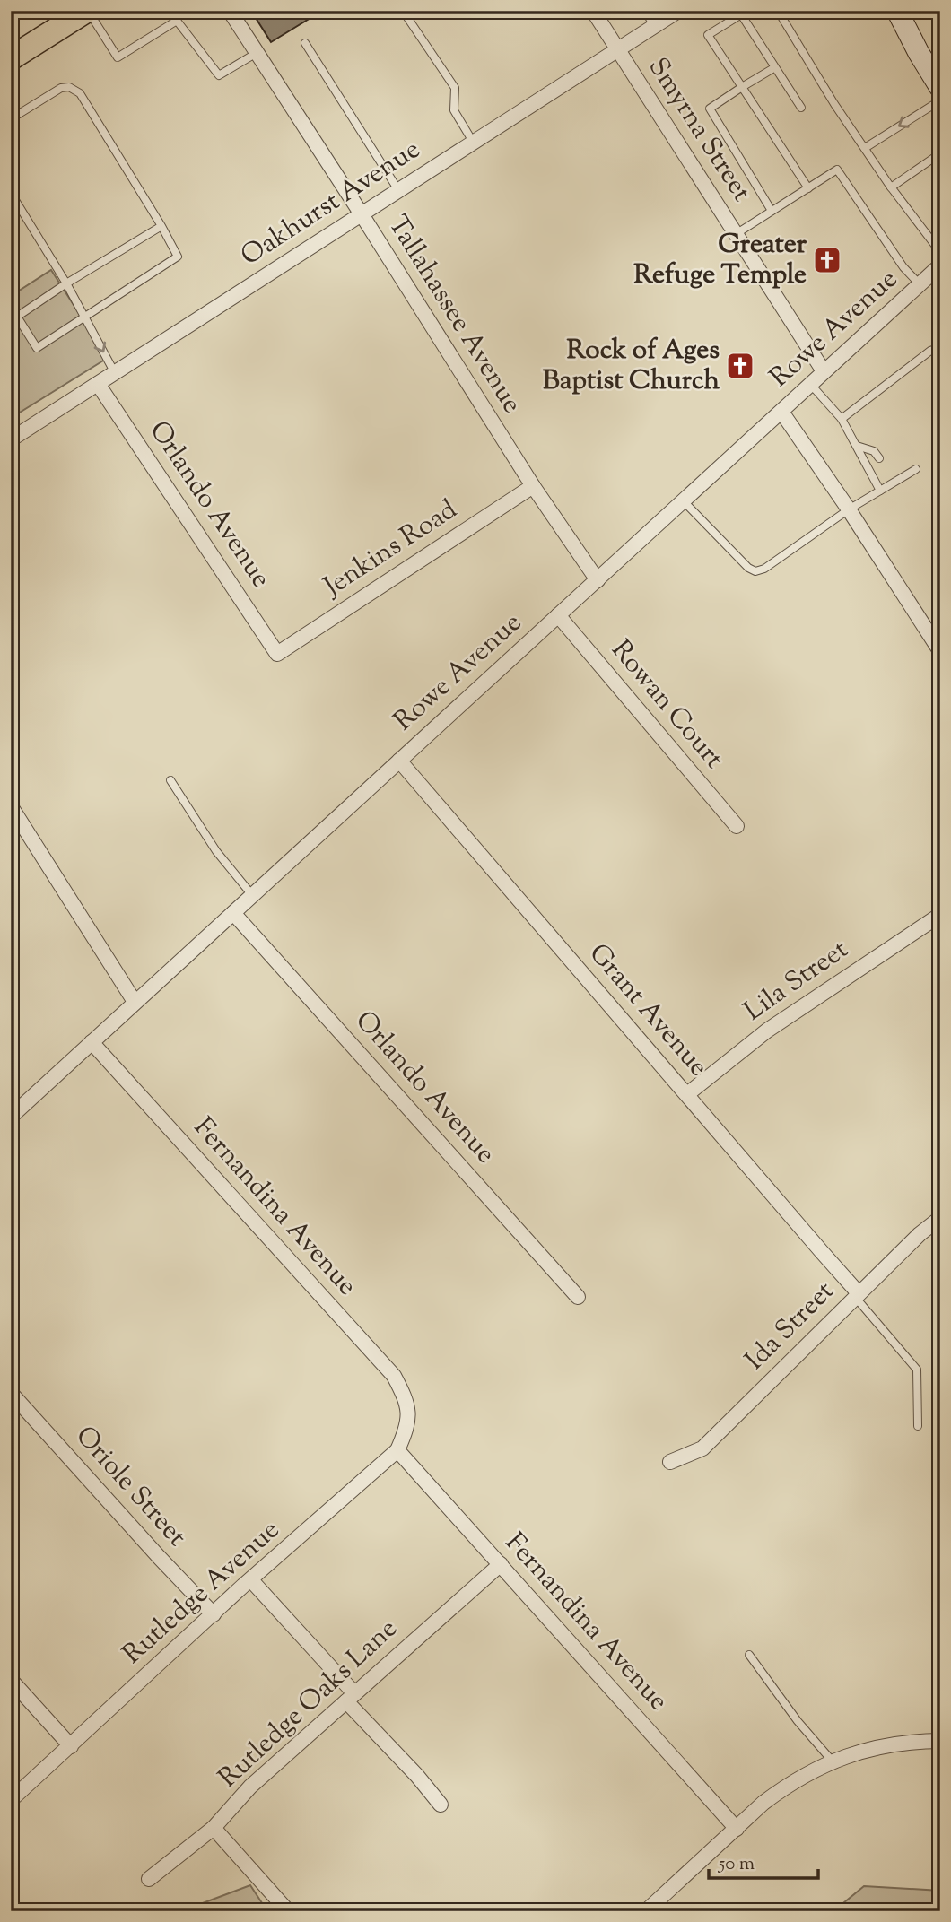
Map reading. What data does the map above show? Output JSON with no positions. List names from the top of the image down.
{
  "streets": {
    "street": [
      "Smyrna Street",
      "Oakhurst Avenue",
      "Tallahassee Avenue",
      "Rowe Avenue",
      "Orlando Avenue",
      "Jenkins Road",
      "Rowan Court",
      "Lila Street",
      "Grant Avenue",
      "Fernandina Avenue",
      "Ida Street",
      "Oriole Street",
      "Rutledge Avenue",
      "Rutledge Oaks Lane"
    ]
  },
  "crossings": [
    ["Smyrna Street", "Oakhurst Avenue"],
    ["Smyrna Street", "Rowe Avenue"],
    ["Oakhurst Avenue", "Tallahassee Avenue"],
    ["Oakhurst Avenue", "Orlando Avenue"],
    ["Tallahassee Avenue", "Rowe Avenue"],
    ["Tallahassee Avenue", "Jenkins Road"],
    ["Rowe Avenue", "Orlando Avenue"],
    ["Rowe Avenue", "Rowan Court"],
    ["Rowe Avenue", "Grant Avenue"],
    ["Rowe Avenue", "Fernandina Avenue"],
    ["Orlando Avenue", "Jenkins Road"],
    ["Lila Street", "Grant Avenue"],
    ["Grant Avenue", "Ida Street"],
    ["Fernandina Avenue", "Rutledge Avenue"],
    ["Fernandina Avenue", "Rutledge Oaks Lane"],
    ["Oriole Street", "Rutledge Avenue"]
  ],
  "places": {
    "church": ["Greater Refuge Temple", "Rock of Ages Baptist Church"]
  },
  "scale_bar": "50 m"
}
